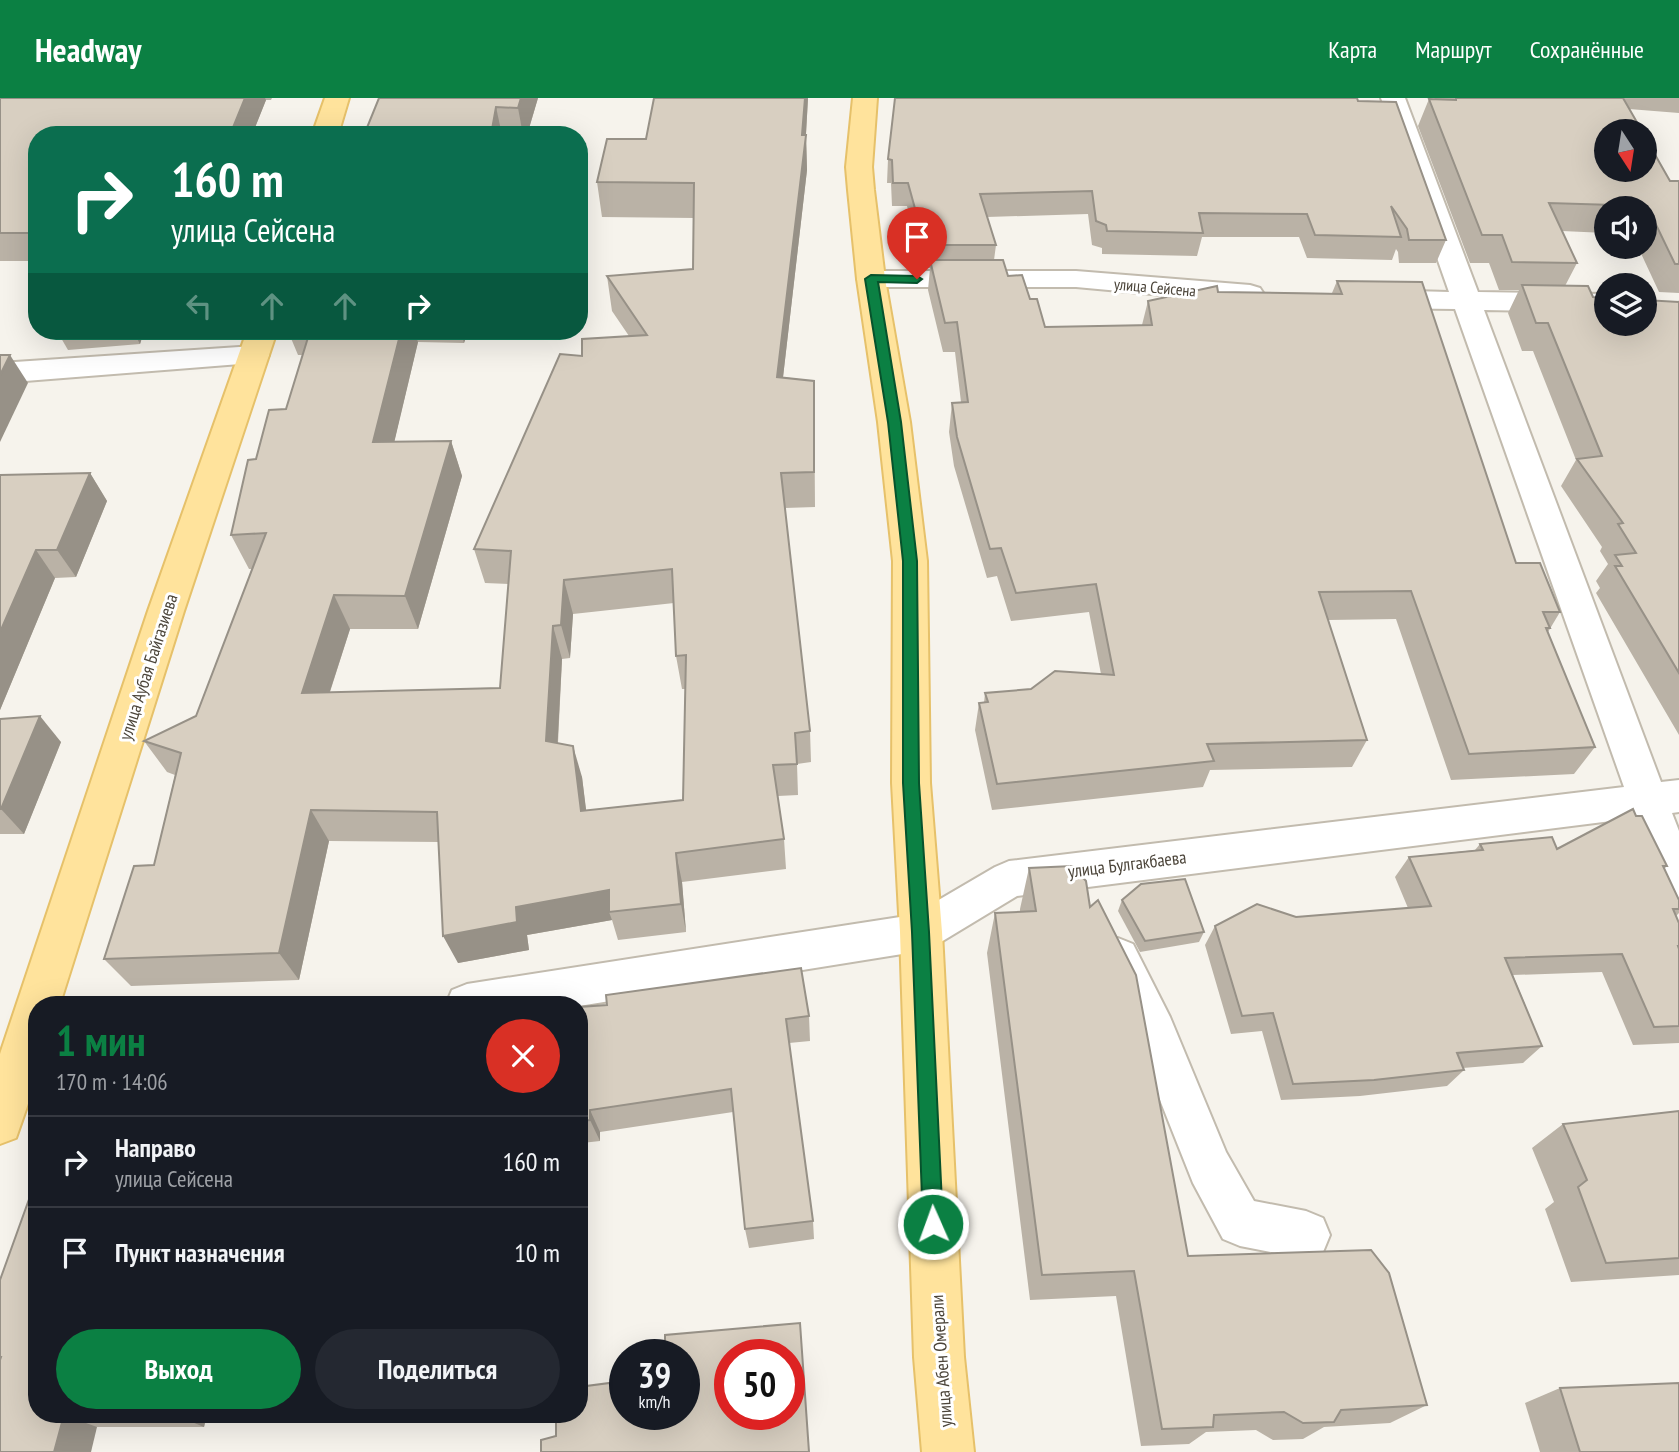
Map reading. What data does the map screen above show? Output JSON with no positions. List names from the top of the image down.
{
  "streets": {
    "main road": ["улица Аубая Байгазиева", "улица Абен Омерали"],
    "street": ["улица Сейсена", "улица Булгакбаева"]
  },
  "crossings": [
    ["улица Сейсена", "улица Абен Омерали"],
    ["улица Булгакбаева", "улица Абен Омерали"]
  ],
  "north": "bottom",
  "page": {
    "header": "Headway",
    "nav": ["Карта", "Маршрут", "Сохранённые"],
    "turn": ["160 m", "улица Сейсена"],
    "heading": ["1 мин", "170 m · 14:06"],
    "list": [
      {
        "name": "Направо",
        "note": "улица Сейсена",
        "value": "160 m"
      },
      {
        "name": "Пункт назначения",
        "value": "10 m"
      }
    ],
    "buttons": ["Выход", "Поделиться"],
    "speed": "39 km/h",
    "limit": "50"
  }
}
